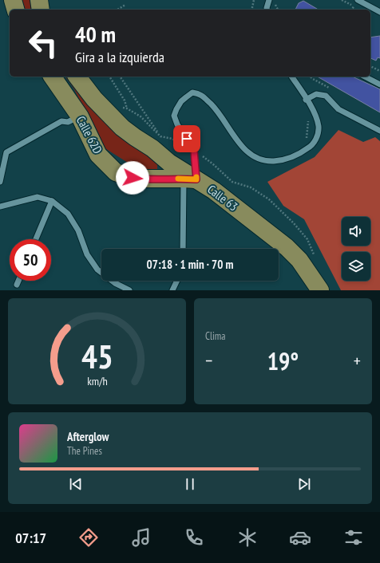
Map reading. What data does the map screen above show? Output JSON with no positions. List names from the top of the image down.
{
  "streets": {
    "main road": ["Calle 62D", "Calle 63"]
  },
  "crossings": [
    ["Calle 62D", "Calle 63"]
  ],
  "page": {
    "turn": ["40 m", "Gira a la izquierda"],
    "limit": "50",
    "trip": "07:18 · 1 min · 70 m",
    "tile": "Clima",
    "heat": ["−", "19°", "+"],
    "song": ["Afterglow", "The Pines"],
    "tabs": "07:17",
    "gauge": ["45", "km/h"]
  }
}
